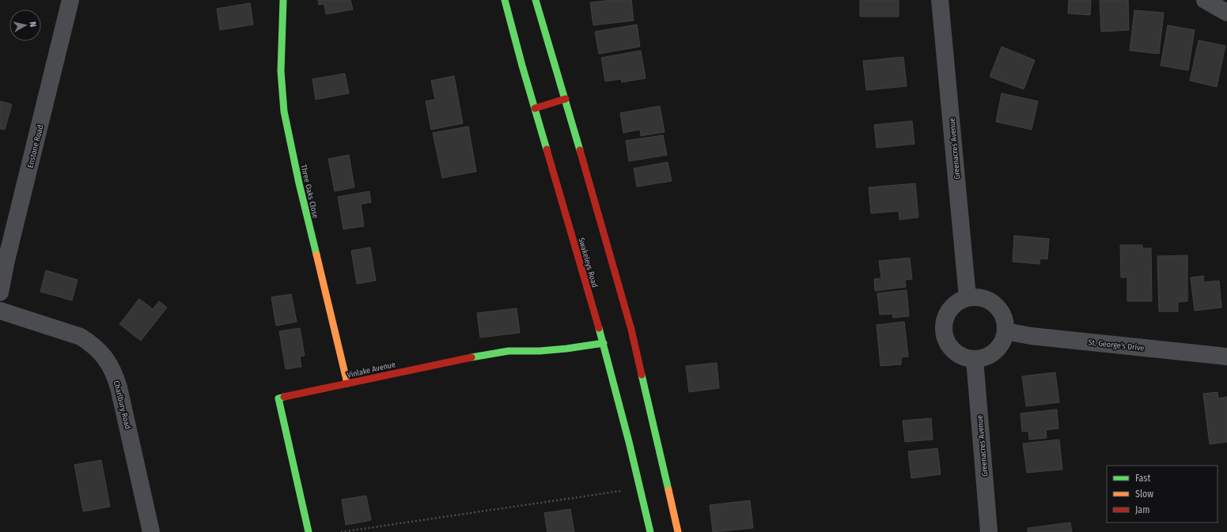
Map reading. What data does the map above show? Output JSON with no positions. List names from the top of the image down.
{
  "streets": {
    "main road": ["Three Oaks Close", "Swakeleys Road", "Vinlake Avenue"],
    "street": [
      "Enstone Road",
      "Greenacres Avenue",
      "St. George's Drive",
      "Charlbury Road"
    ]
  },
  "crossings": [
    ["Greenacres Avenue", "St. George's Drive"],
    ["Three Oaks Close", "Vinlake Avenue"],
    ["Swakeleys Road", "Vinlake Avenue"]
  ],
  "legend": ["Fast", "Slow", "Jam"],
  "north": "right"
}
